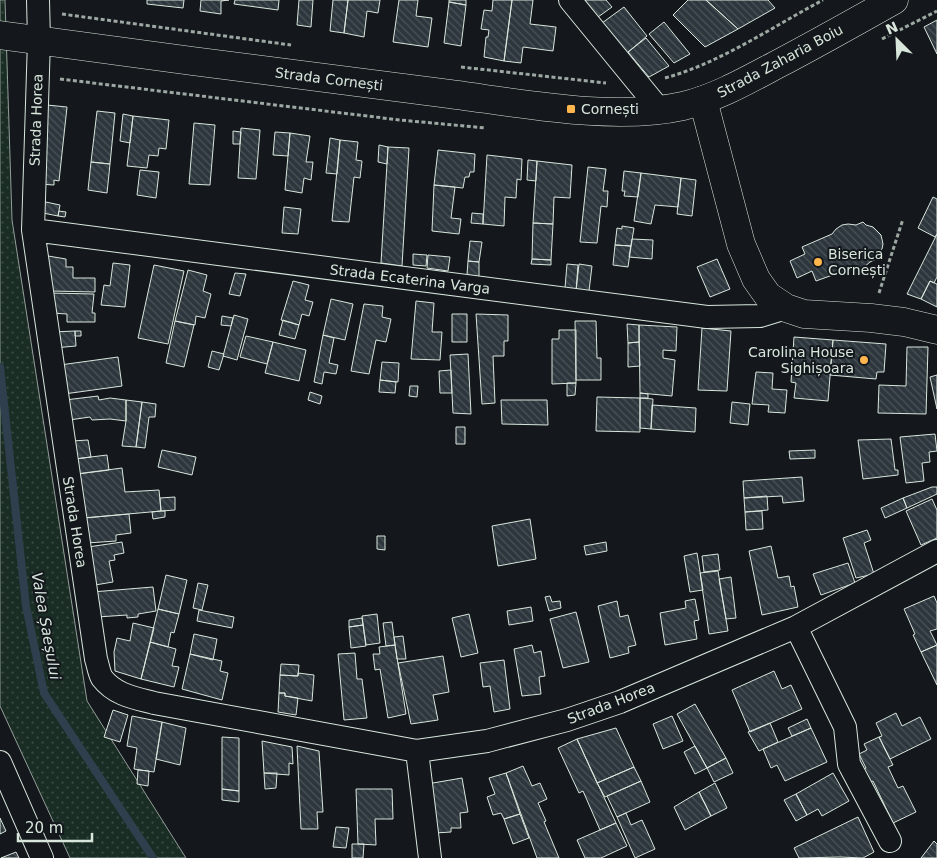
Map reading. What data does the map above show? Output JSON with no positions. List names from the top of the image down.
{
  "streets": {
    "main road": ["Strada Zaharia Boiu", "Strada Cornești"],
    "street": ["Strada Horea", "Strada Ecaterina Varga"]
  },
  "crossings": [
    ["Strada Zaharia Boiu", "Strada Cornești"],
    ["Strada Cornești", "Strada Horea"],
    ["Strada Horea", "Strada Ecaterina Varga"]
  ],
  "water": ["Valea Șaeșului"],
  "places": {
    "transit": ["Cornești"],
    "other": ["Biserica Cornești", "Carolina House Sighișoara"]
  },
  "scale_bar": "20 m",
  "north": "top left"
}
